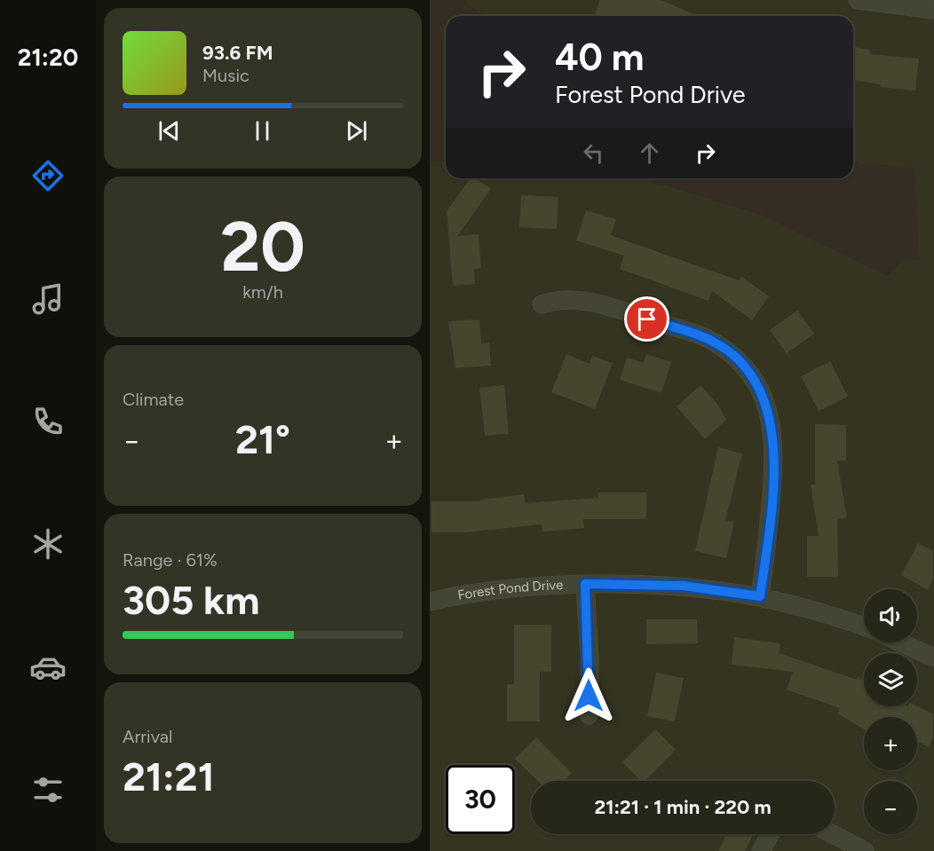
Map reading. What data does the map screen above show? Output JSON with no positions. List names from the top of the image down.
{
  "streets": {
    "street": ["Forest Pond Drive"]
  },
  "page": {
    "tabs": "21:20",
    "turn": ["40 m", "Forest Pond Drive"],
    "song": ["93.6 FM", "Music"],
    "tile": [
      ["20", "km/h"],
      "Climate",
      ["Range · 61%", "305 km"],
      ["Arrival", "21:21"]
    ],
    "heat": ["−", "21°", "+"],
    "map_buttons": ["+", "−"],
    "limit": "30",
    "trip": "21:21 · 1 min · 220 m"
  }
}
